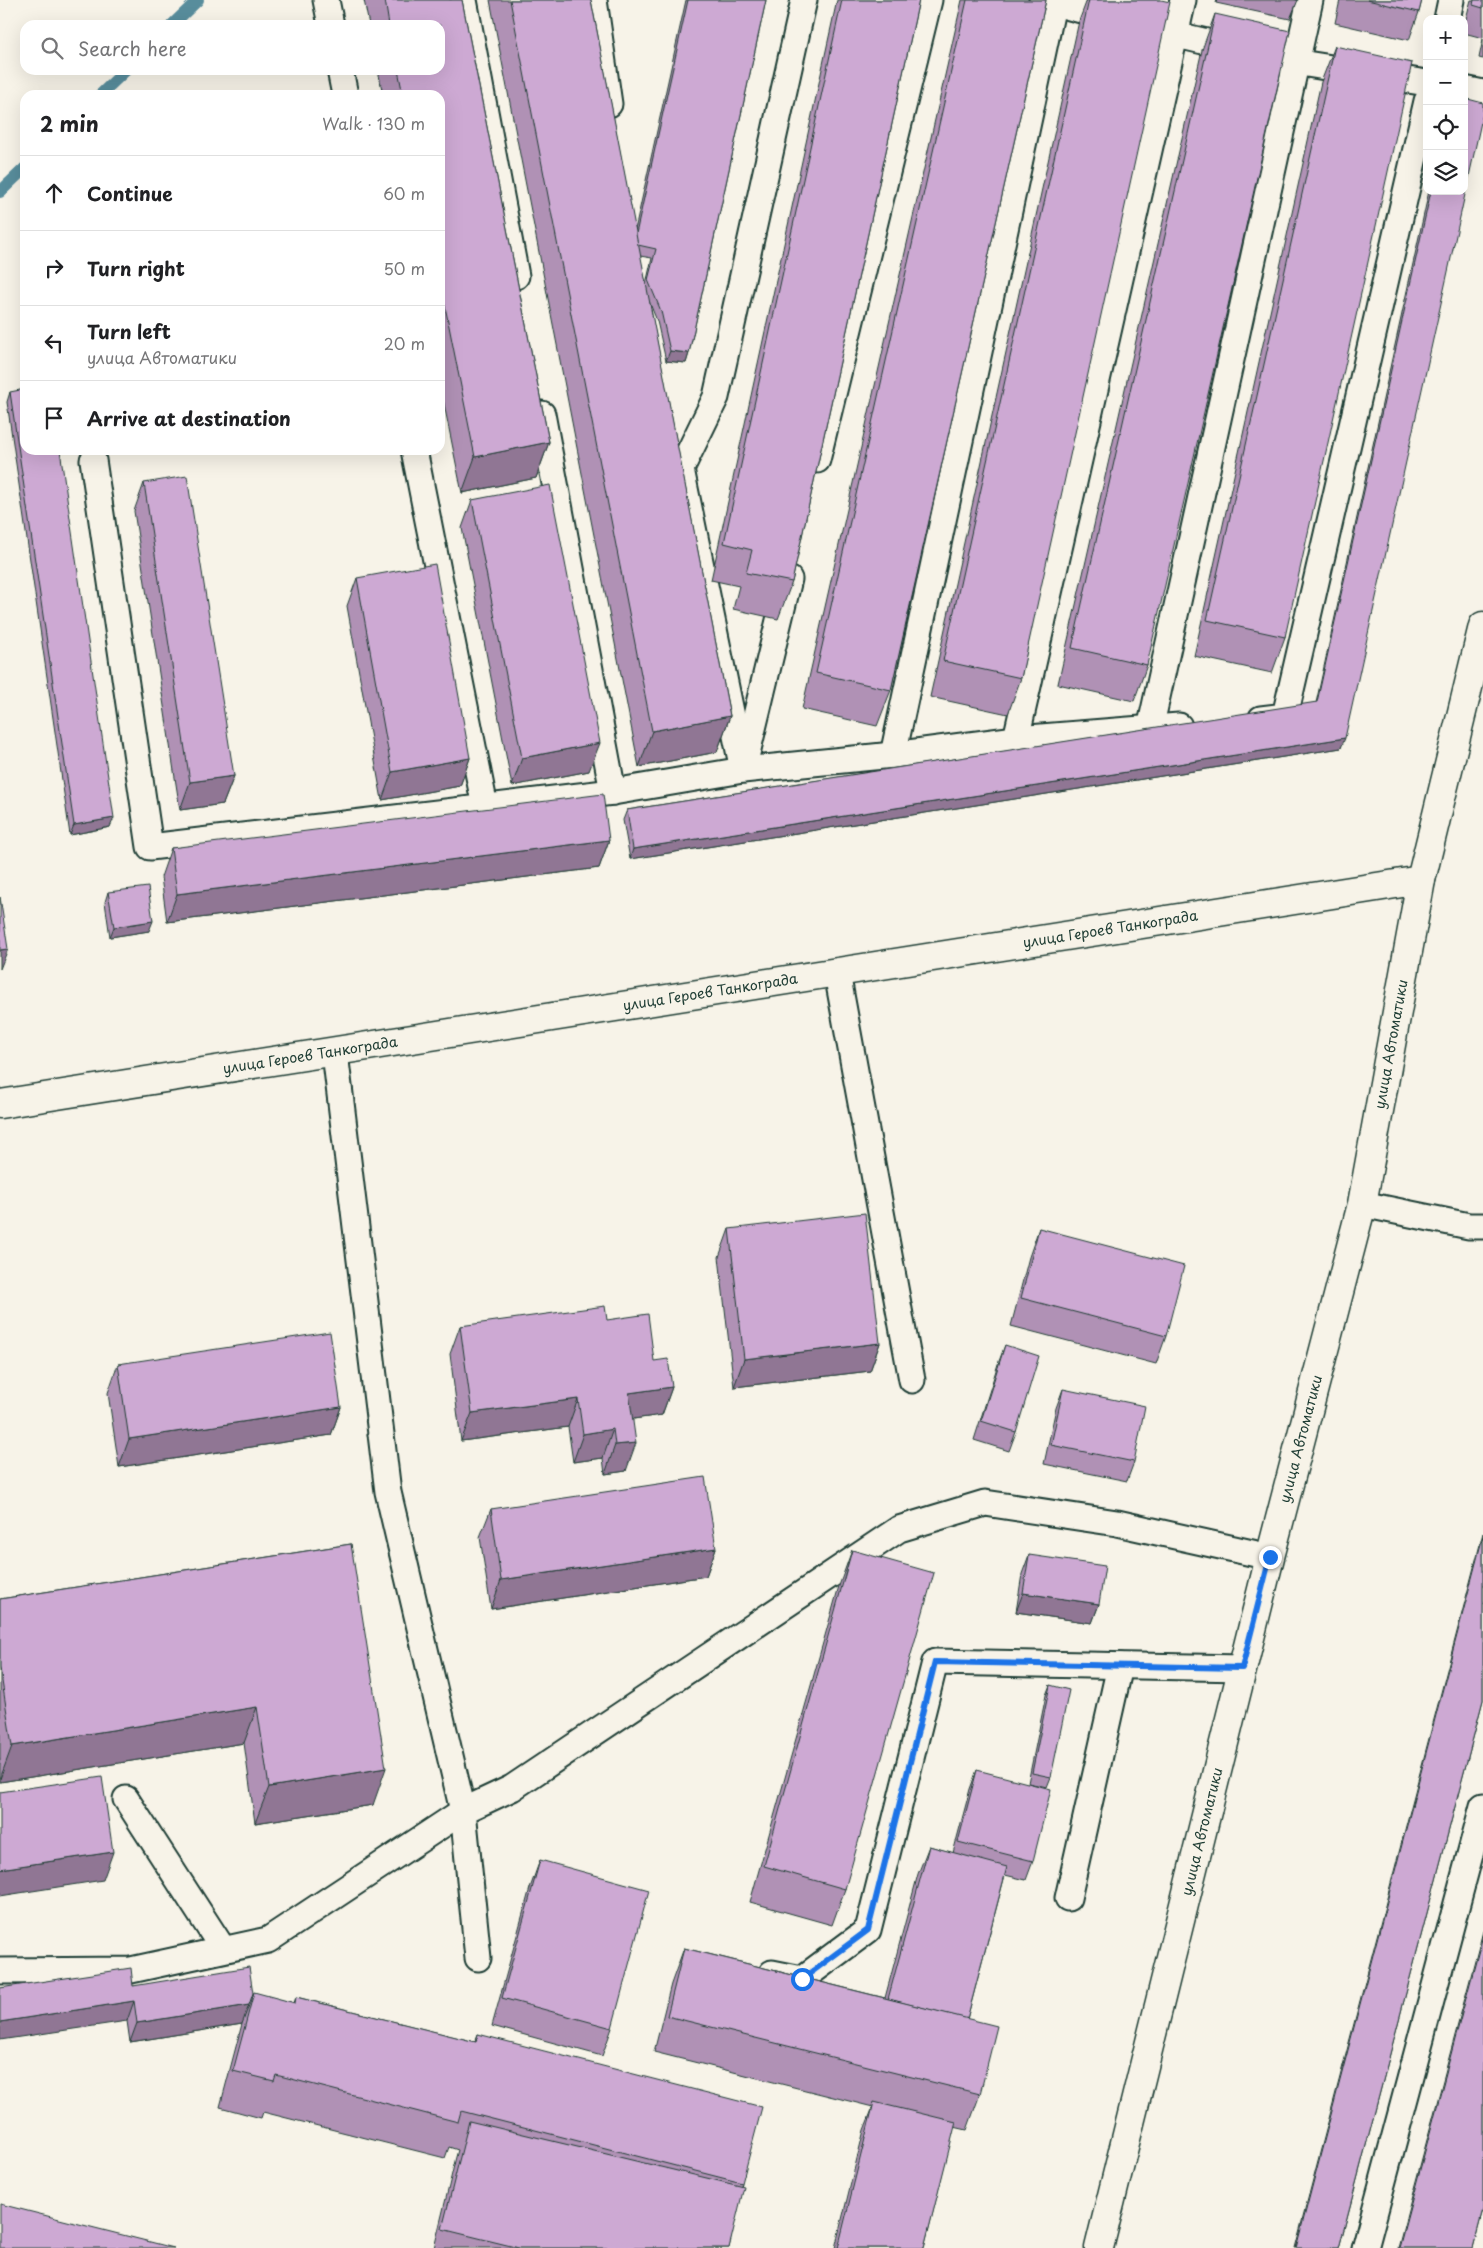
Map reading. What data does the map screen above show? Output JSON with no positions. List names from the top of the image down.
{
  "streets": {
    "street": ["улица Героев Танкограда", "улица Автоматики"]
  },
  "crossings": [
    ["улица Героев Танкограда", "улица Автоматики"]
  ],
  "page": {
    "map_buttons": ["+", "−"],
    "search": "Search here",
    "heading": ["2 min", "Walk · 130 m"],
    "list": [
      ["Continue", "60 m"],
      ["Turn right", "50 m"],
      ["Turn left", "улица Автоматики", "20 m"],
      "Arrive at destination"
    ]
  }
}
